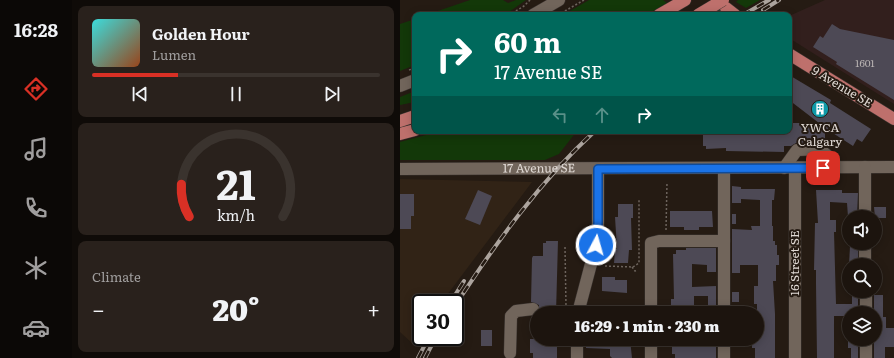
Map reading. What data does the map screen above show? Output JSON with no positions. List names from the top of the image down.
{
  "streets": {
    "main road": ["9 Avenue SE"],
    "street": ["17 Avenue SE", "16 Street SE"]
  },
  "crossings": [
    ["17 Avenue SE", "16 Street SE"]
  ],
  "places": {
    "building": ["YWCA Calgary"]
  },
  "house_numbers": ["1601"],
  "page": {
    "tabs": "16:28",
    "turn": ["60 m", "17 Avenue SE"],
    "song": ["Golden Hour", "Lumen"],
    "tile": "Climate",
    "heat": ["−", "20°", "+"],
    "limit": "30",
    "trip": "16:29 · 1 min · 230 m",
    "gauge": ["21", "km/h"]
  }
}
